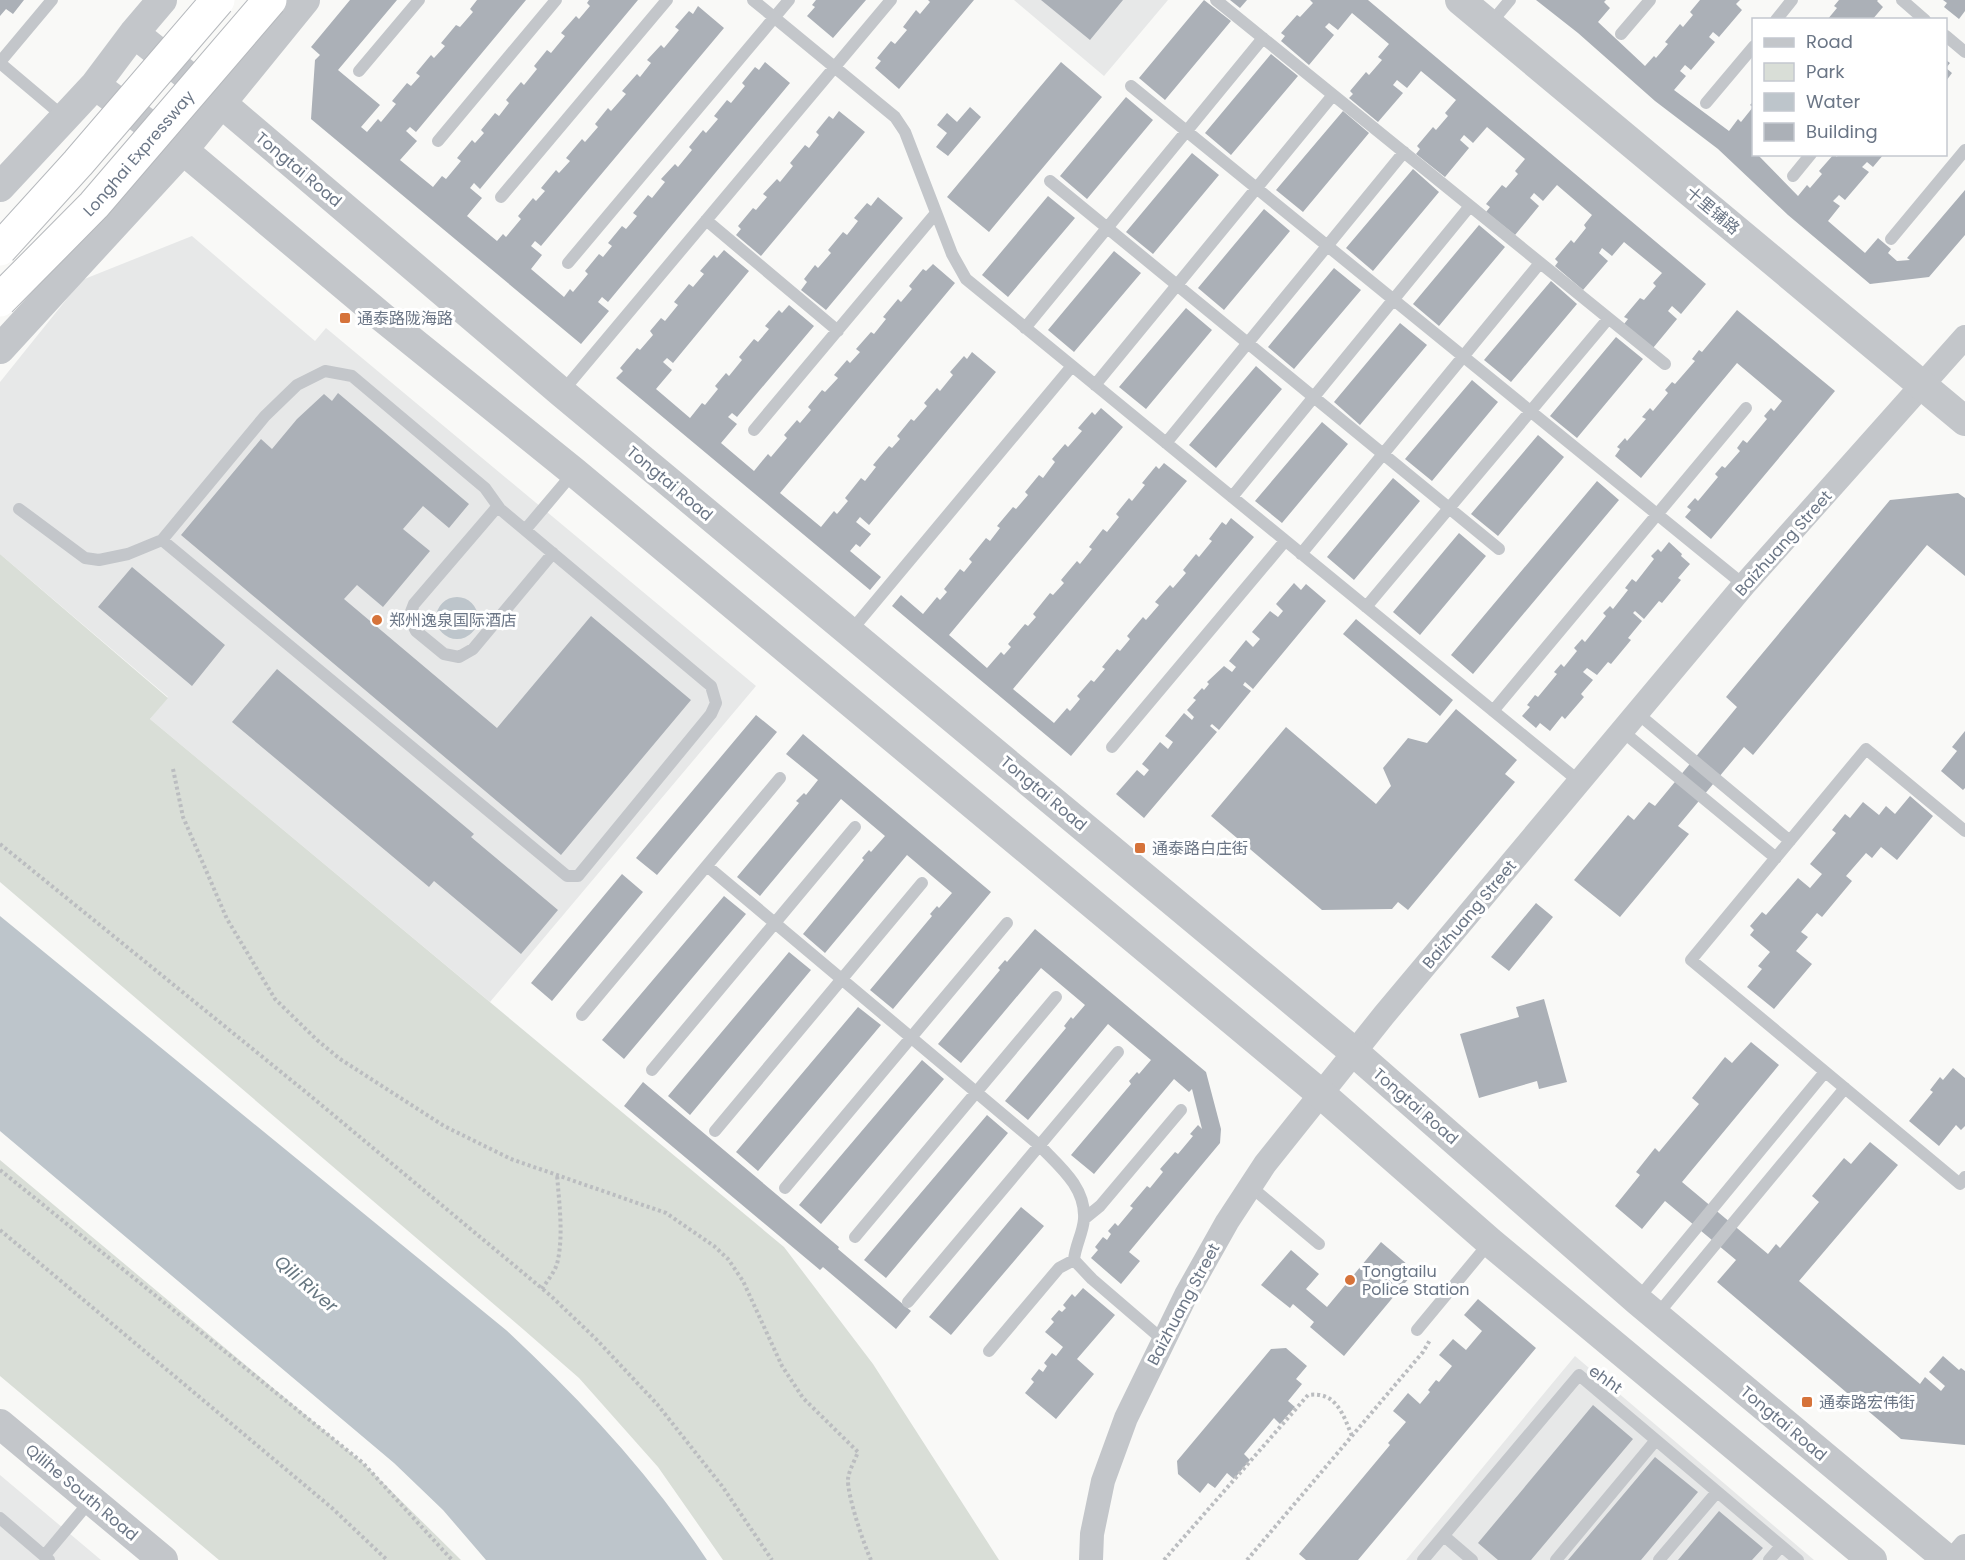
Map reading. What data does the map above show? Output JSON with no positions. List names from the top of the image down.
{
  "streets": {
    "highway": ["Longhai Expressway"],
    "street": [
      "Tongtai Road",
      "十里铺路",
      "Baizhuang Street",
      "Qilihe South Road"
    ],
    "lane": ["ehht"]
  },
  "crossings": [
    ["Tongtai Road", "Baizhuang Street"],
    ["十里铺路", "Baizhuang Street"]
  ],
  "water": ["Qili River"],
  "places": {
    "transit": ["通泰路陇海路", "通泰路白庄街", "通泰路宏伟街"],
    "other": ["郑州逸泉国际酒店", "Tongtailu Police Station"]
  },
  "legend": [
    "Road",
    "Park",
    "Water",
    "Building"
  ]
}
